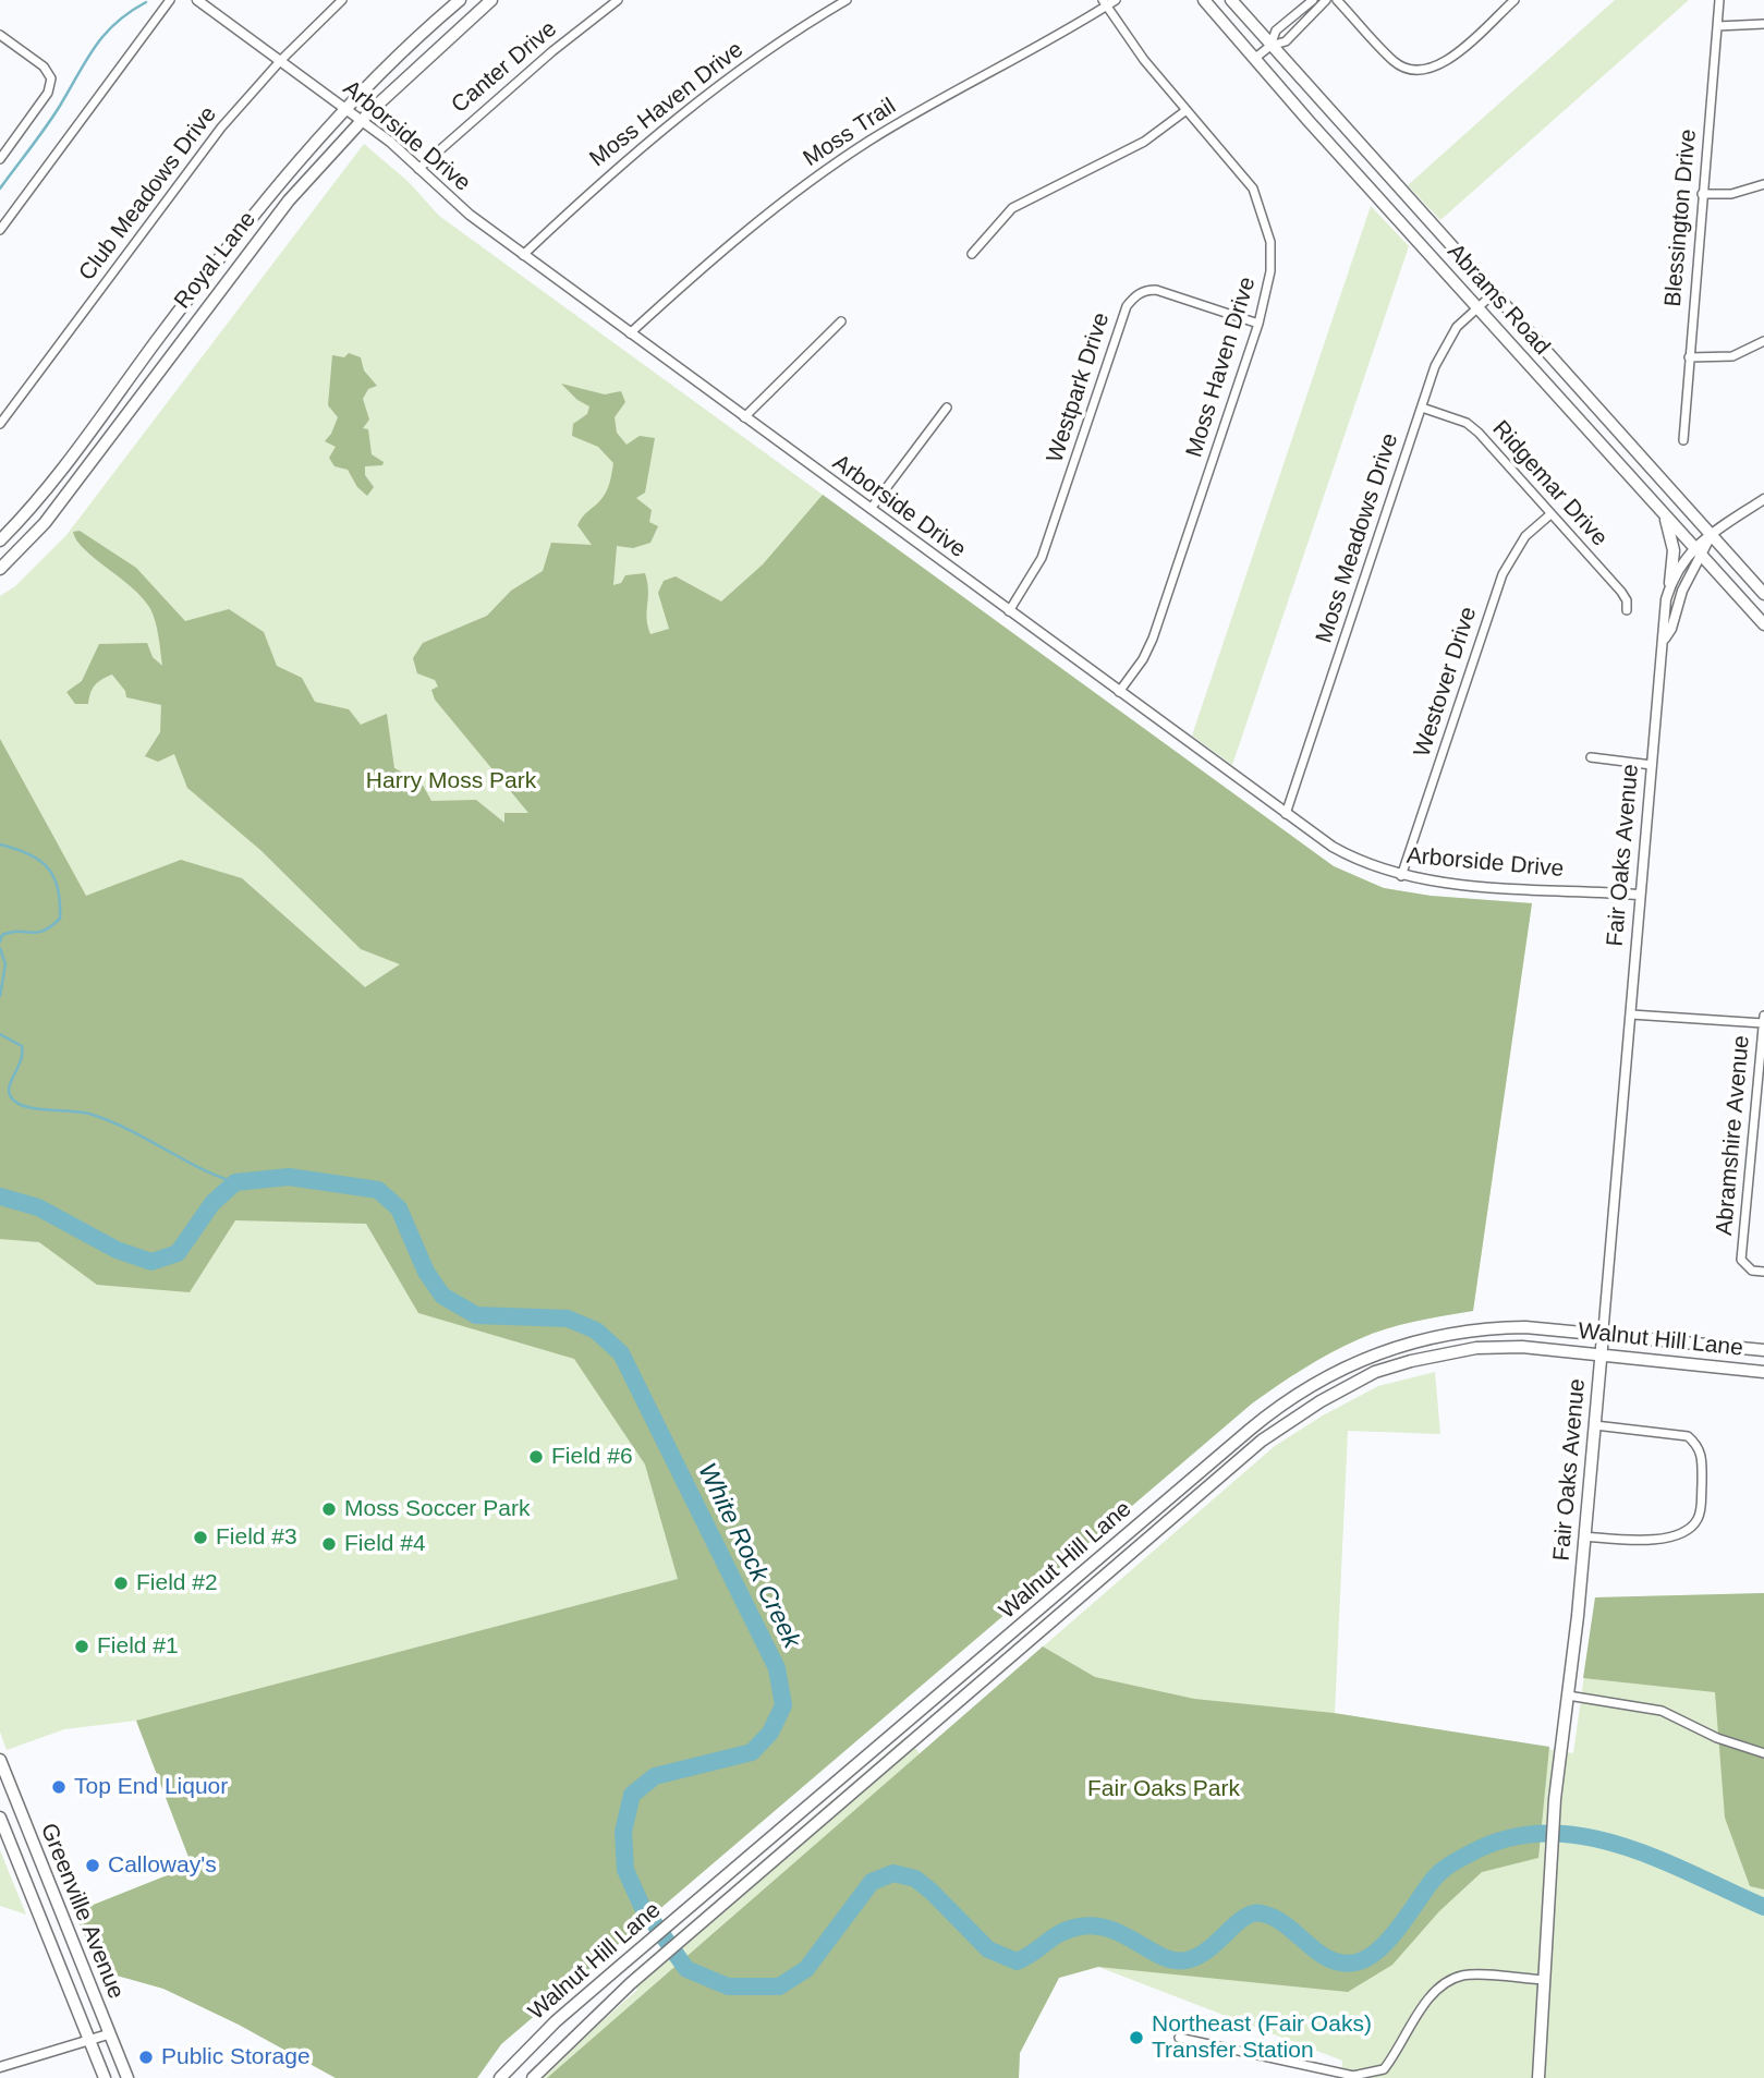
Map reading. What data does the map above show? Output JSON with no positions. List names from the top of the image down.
{
  "streets": {
    "main road": [
      "Royal Lane",
      "Abrams Road",
      "Fair Oaks Avenue",
      "Walnut Hill Lane",
      "Greenville Avenue"
    ],
    "street": [
      "Canter Drive",
      "Moss Haven Drive",
      "Moss Trail",
      "Arborside Drive",
      "Club Meadows Drive",
      "Blessington Drive",
      "Westpark Drive",
      "Ridgemar Drive",
      "Moss Meadows Drive",
      "Westover Drive",
      "Abramshire Avenue"
    ]
  },
  "crossings": [
    ["Canter Drive", "Arborside Drive"],
    ["Moss Haven Drive", "Moss Trail"],
    ["Moss Haven Drive", "Arborside Drive"],
    ["Moss Haven Drive", "Westpark Drive"],
    ["Moss Trail", "Arborside Drive"],
    ["Arborside Drive", "Club Meadows Drive"],
    ["Arborside Drive", "Royal Lane"],
    ["Arborside Drive", "Westpark Drive"],
    ["Arborside Drive", "Moss Meadows Drive"],
    ["Arborside Drive", "Westover Drive"],
    ["Arborside Drive", "Fair Oaks Avenue"],
    ["Abrams Road", "Moss Meadows Drive"],
    ["Abrams Road", "Fair Oaks Avenue"],
    ["Ridgemar Drive", "Moss Meadows Drive"],
    ["Ridgemar Drive", "Westover Drive"],
    ["Fair Oaks Avenue", "Walnut Hill Lane"]
  ],
  "water": ["White Rock Creek"],
  "parks": ["Harry Moss Park", "Fair Oaks Park"],
  "places": [
    "Field #6",
    "Moss Soccer Park",
    "Field #3",
    "Field #4",
    "Field #2",
    "Field #1",
    "Top End Liquor",
    "Calloway's",
    "Northeast (Fair Oaks) Transfer Station",
    "Public Storage"
  ]
}
